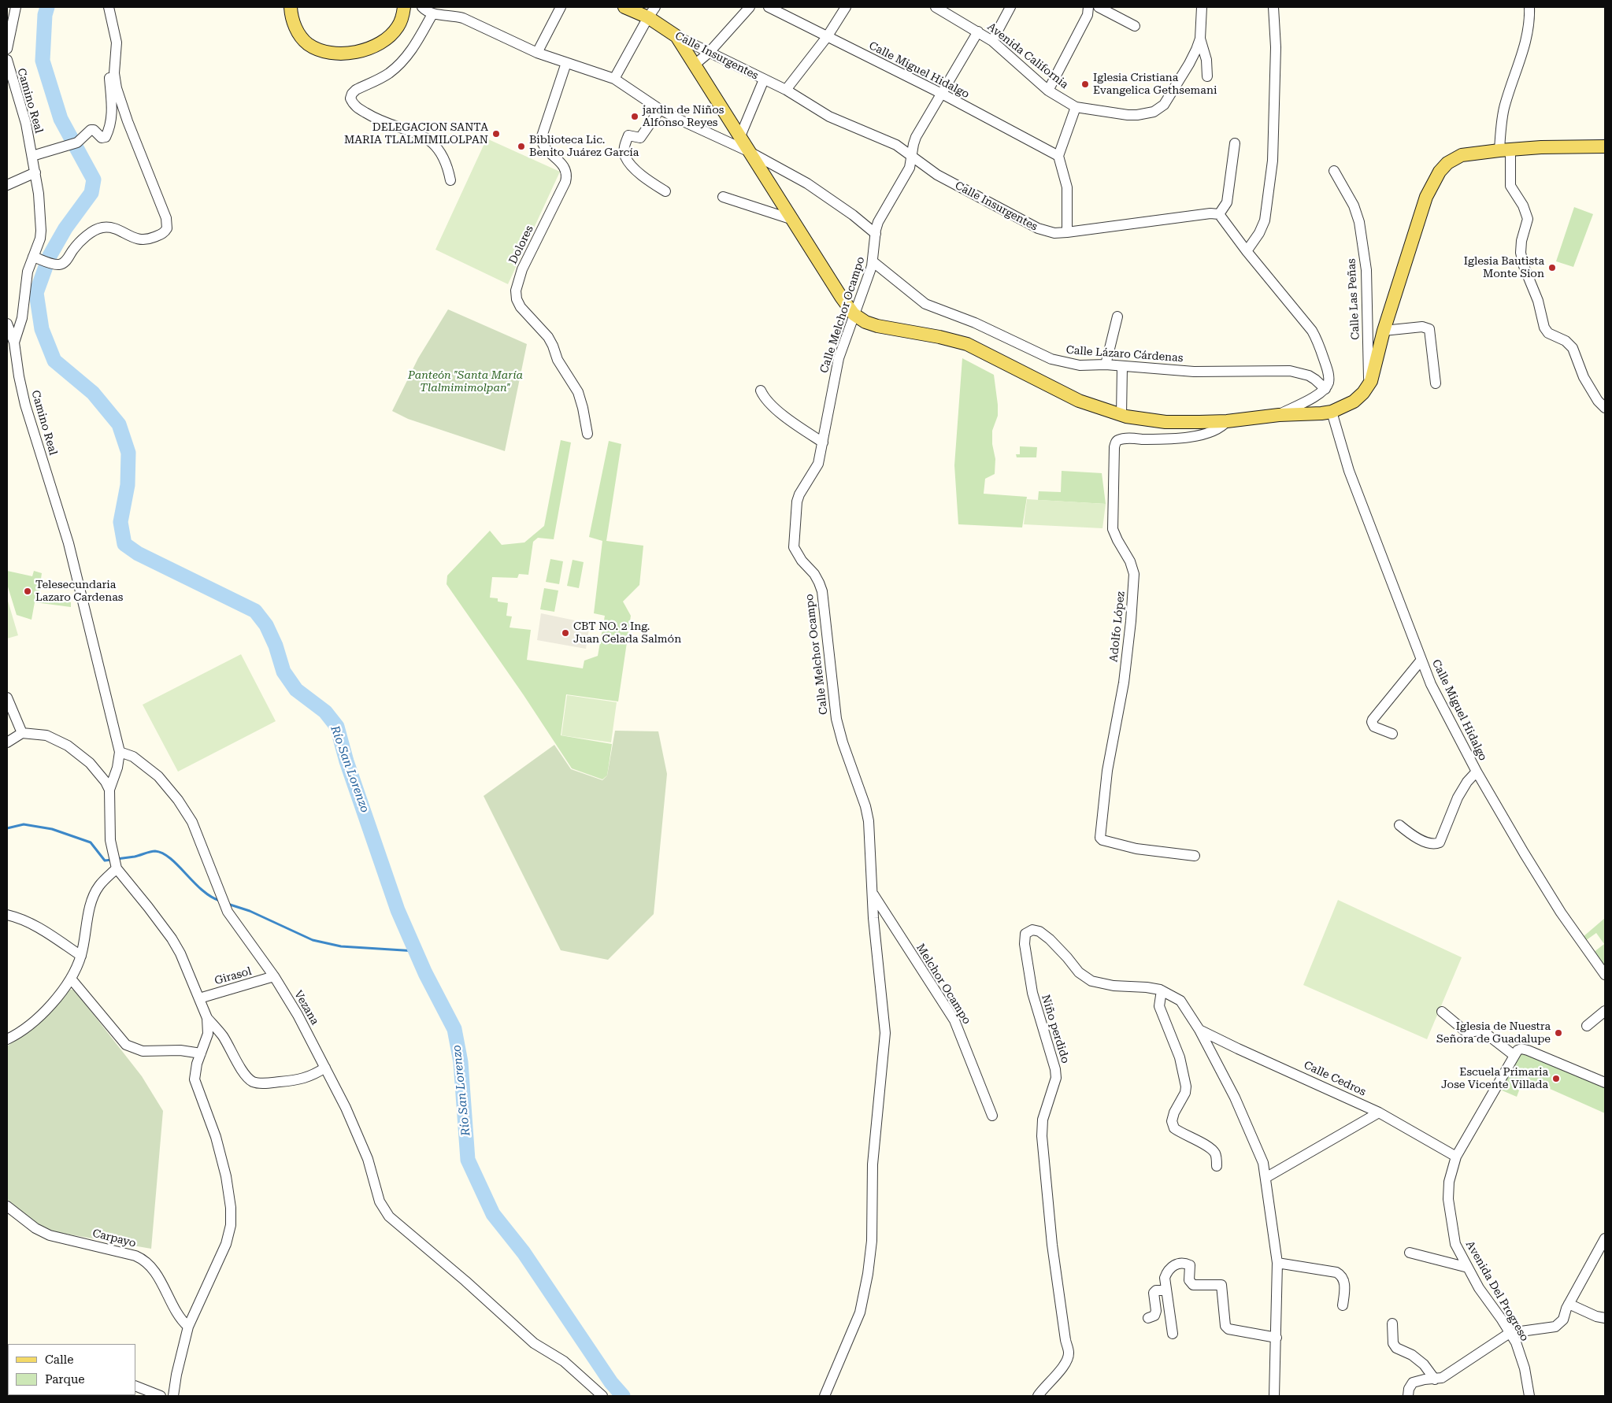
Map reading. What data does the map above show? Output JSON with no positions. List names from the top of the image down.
{
  "streets": {
    "main road": ["Calle Insurgentes"],
    "street": [
      "Avenida California",
      "Calle Miguel Hidalgo",
      "Camino Real",
      "Dolores",
      "Calle Las Peñas",
      "Calle Melchor Ocampo",
      "Calle Lázaro Cárdenas",
      "Adolfo López",
      "Girasol",
      "Melchor Ocampo",
      "Vezana",
      "Niño perdido",
      "Calle Cedros",
      "Carpayo",
      "Avenida Del Progreso"
    ]
  },
  "crossings": [
    ["Calle Insurgentes", "Calle Melchor Ocampo"],
    ["Avenida California", "Calle Melchor Ocampo"],
    ["Calle Miguel Hidalgo", "Calle Melchor Ocampo"],
    ["Camino Real", "Vezana"],
    ["Calle Melchor Ocampo", "Calle Lázaro Cárdenas"],
    ["Calle Melchor Ocampo", "Melchor Ocampo"],
    ["Girasol", "Vezana"],
    ["Niño perdido", "Calle Cedros"],
    ["Calle Cedros", "Avenida Del Progreso"]
  ],
  "water": ["Río San Lorenzo"],
  "parks": ["Panteón \"Santa María Tlalmimimolpan\""],
  "places": [
    "Iglesia Cristiana Evangelica Gethsemani",
    "jardin de Niños Alfonso Reyes",
    "DELEGACION SANTA MARIA TLALMIMILOLPAN",
    "Biblioteca Lic. Benito Juárez García",
    "Iglesia Bautista Monte Sion",
    "Telesecundaria Lazaro Cardenas",
    "CBT NO. 2 Ing. Juan Celada Salmón",
    "Iglesia de Nuestra Señora de Guadalupe",
    "Escuela Primaria Jose Vicente Villada"
  ],
  "legend": ["Calle", "Parque"]
}
